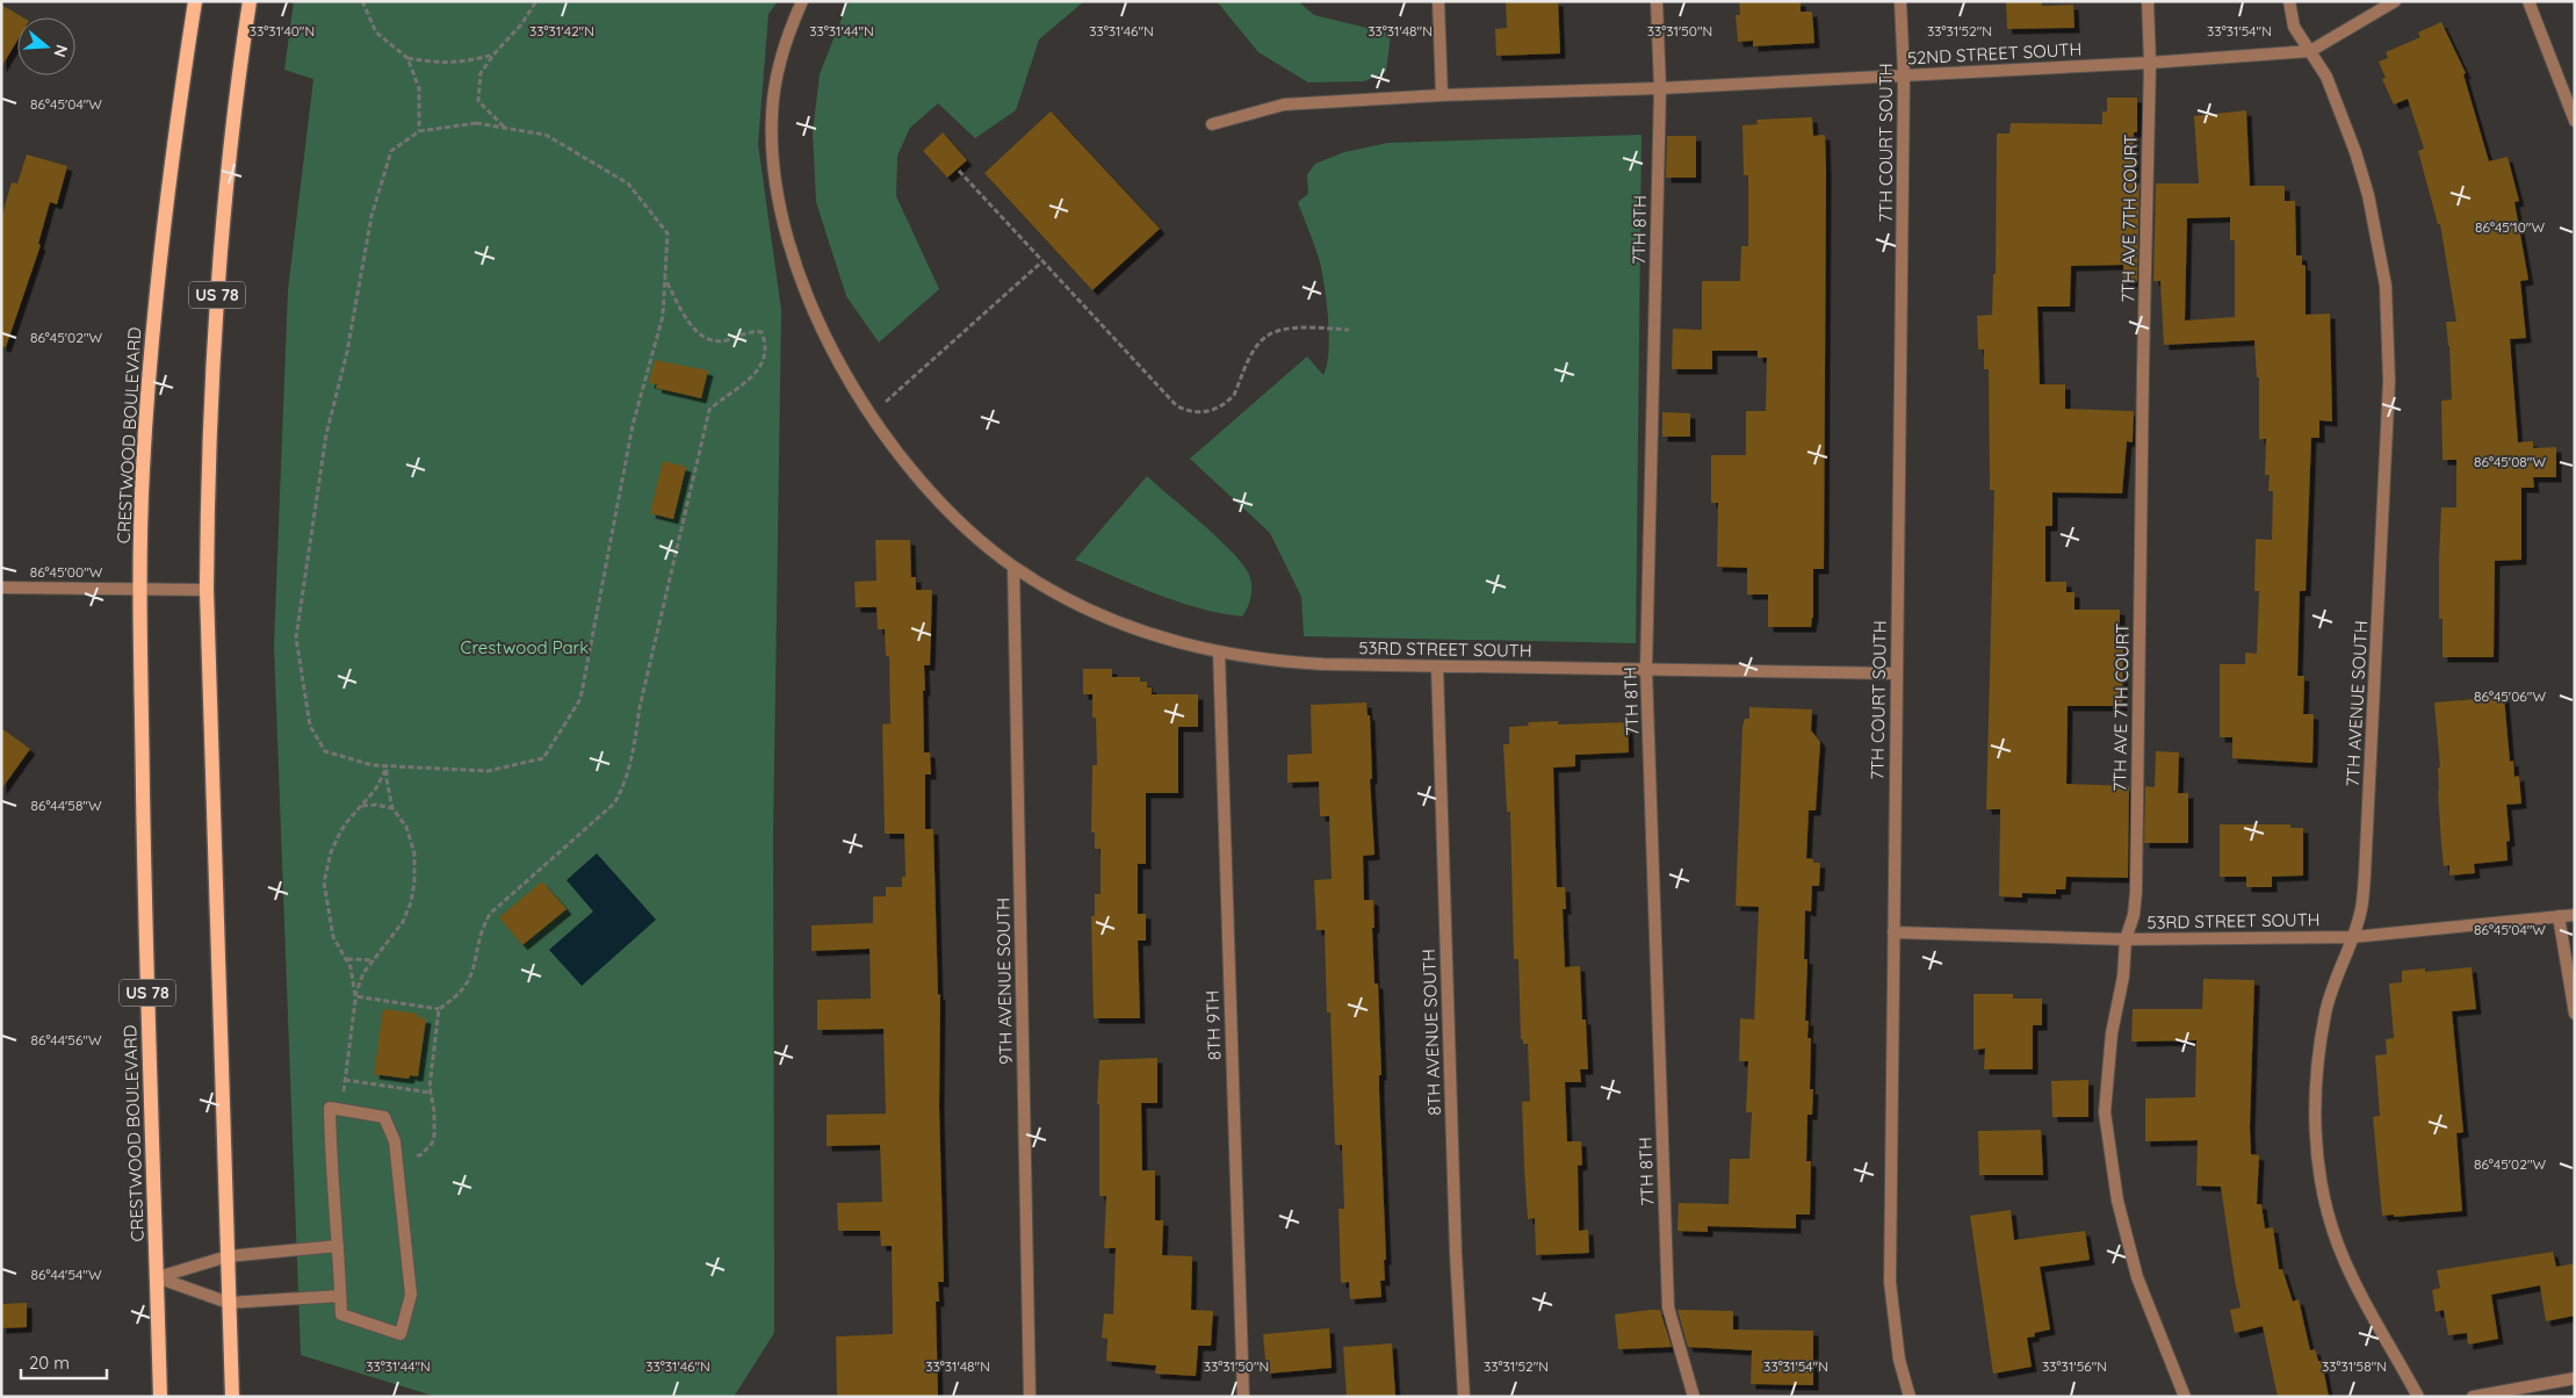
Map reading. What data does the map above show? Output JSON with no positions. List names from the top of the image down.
{
  "streets": {
    "main road": ["US 78", "CRESTWOOD BOULEVARD"],
    "street": [
      "52ND STREET SOUTH",
      "7TH COURT SOUTH",
      "7TH AVE 7TH COURT",
      "7TH 8TH",
      "53RD STREET SOUTH",
      "7TH AVENUE SOUTH",
      "9TH AVENUE SOUTH",
      "8TH 9TH",
      "8TH AVENUE SOUTH"
    ]
  },
  "crossings": [
    ["52ND STREET SOUTH", "7TH COURT SOUTH"],
    ["52ND STREET SOUTH", "7TH AVE 7TH COURT"],
    ["52ND STREET SOUTH", "7TH 8TH"],
    ["52ND STREET SOUTH", "7TH AVENUE SOUTH"],
    ["7TH COURT SOUTH", "53RD STREET SOUTH"],
    ["7TH AVE 7TH COURT", "53RD STREET SOUTH"],
    ["7TH 8TH", "53RD STREET SOUTH"],
    ["53RD STREET SOUTH", "7TH AVENUE SOUTH"],
    ["53RD STREET SOUTH", "9TH AVENUE SOUTH"],
    ["53RD STREET SOUTH", "8TH 9TH"],
    ["53RD STREET SOUTH", "8TH AVENUE SOUTH"]
  ],
  "parks": ["Crestwood Park"],
  "scale_bar": "20 m",
  "north": "right",
  "coordinates": [
    "33°31'40\"N",
    "33°31'42\"N",
    "33°31'44\"N",
    "33°31'46\"N",
    "33°31'48\"N",
    "33°31'50\"N",
    "33°31'52\"N",
    "33°31'54\"N",
    "86°45'04\"W",
    "86°45'10\"W",
    "86°45'02\"W",
    "86°45'08\"W",
    "86°45'00\"W",
    "86°45'06\"W",
    "86°44'58\"W",
    "86°44'56\"W",
    "86°44'54\"W",
    "33°31'56\"N",
    "33°31'58\"N"
  ]
}
